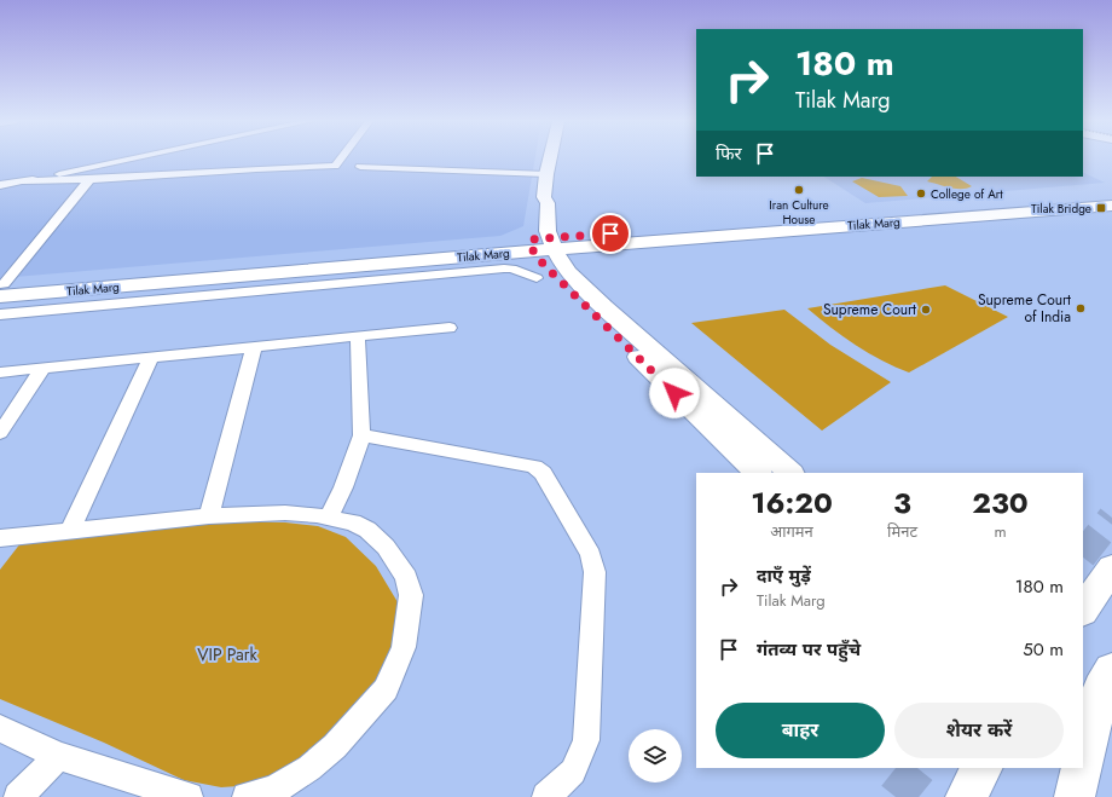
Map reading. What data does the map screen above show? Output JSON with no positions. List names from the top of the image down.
{
  "streets": {
    "main road": ["Tilak Marg"]
  },
  "parks": ["VIP Park"],
  "places": {
    "other": [
      "Iran Culture House",
      "College of Art",
      "Supreme Court of India",
      "Supreme Court"
    ],
    "transit": ["Tilak Bridge"]
  },
  "page": {
    "turn": ["180 m", "Tilak Marg"],
    "then": "फिर",
    "eta": [
      "16:20",
      "आगमन",
      "3",
      "मिनट",
      "230",
      "m"
    ],
    "list": [
      {
        "name": "दाएँ मुड़ें",
        "note": "Tilak Marg",
        "value": "180 m"
      },
      {
        "name": "गंतव्य पर पहुँचे",
        "value": "50 m"
      }
    ],
    "buttons": ["बाहर", "शेयर करें"]
  }
}
